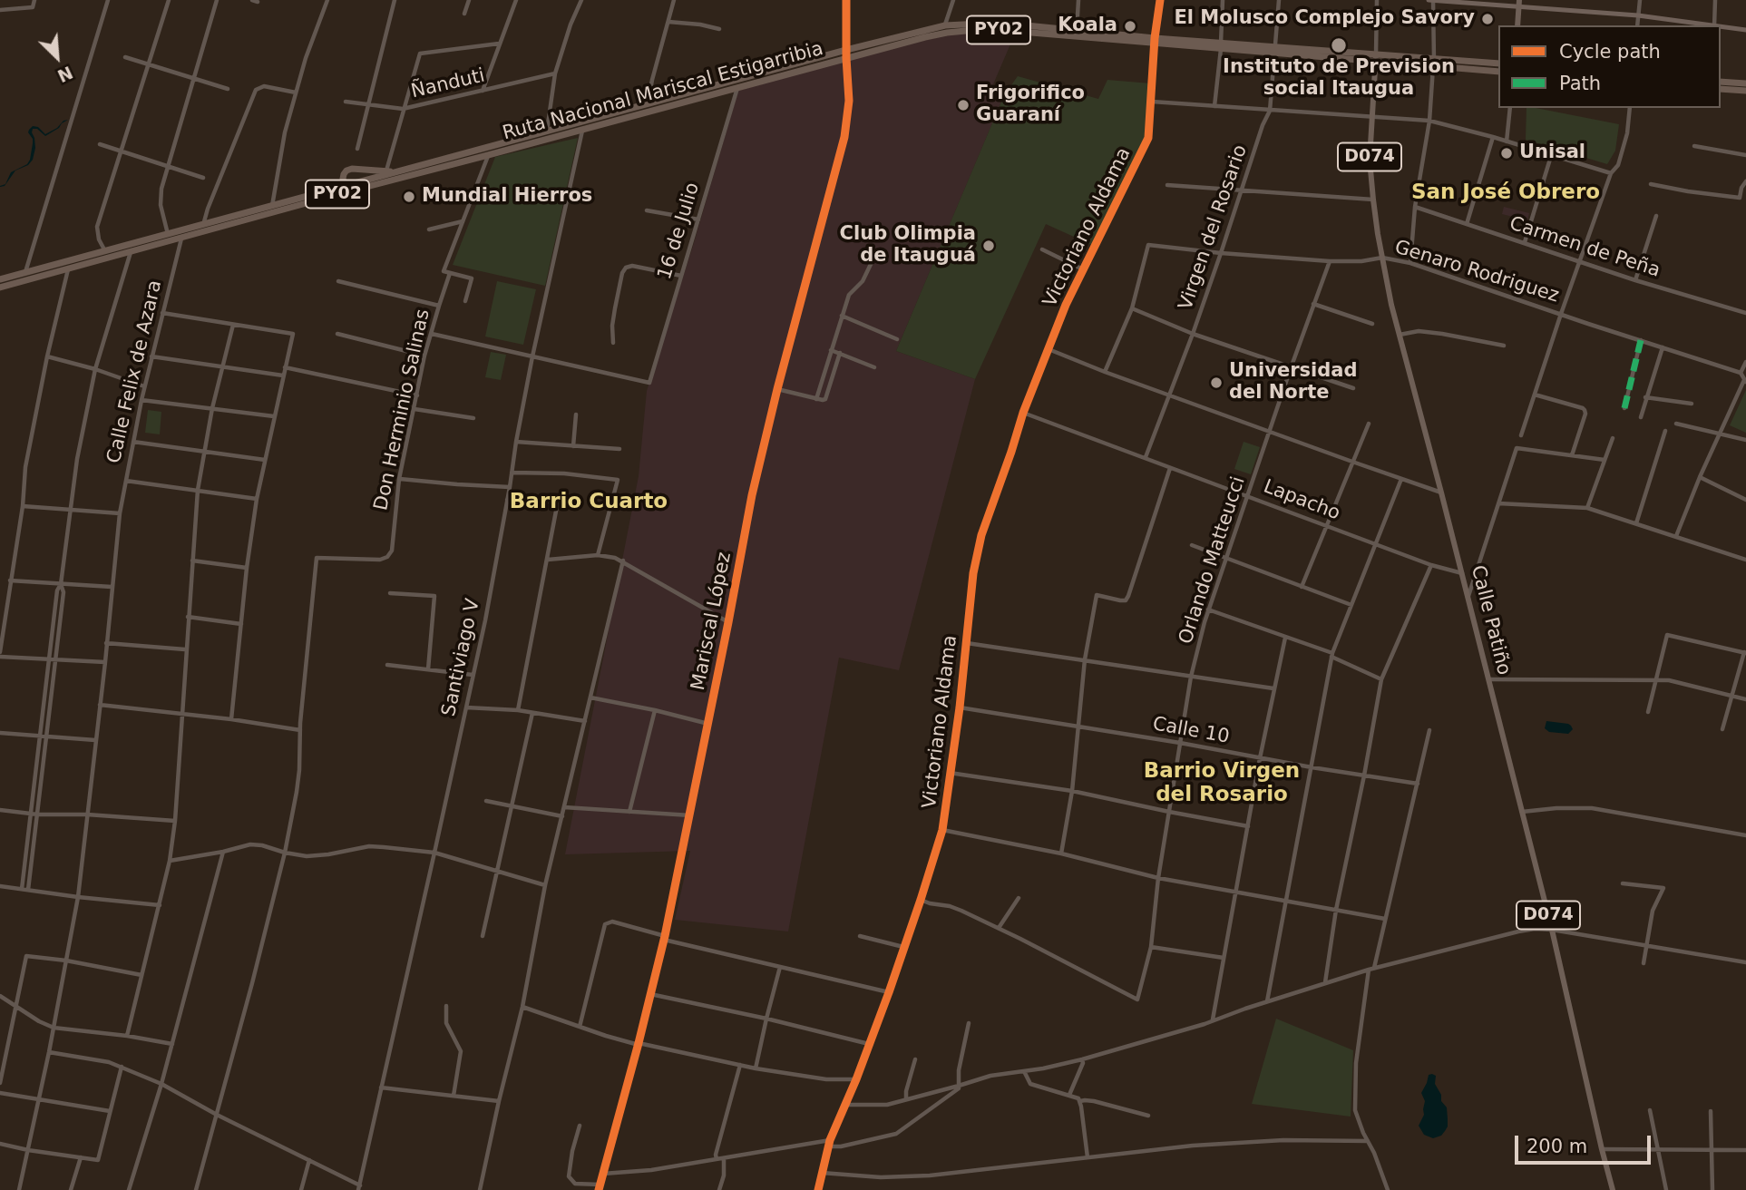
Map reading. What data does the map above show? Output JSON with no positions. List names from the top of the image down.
{
  "streets": {
    "highway": ["PY02", "Ruta Nacional Mariscal Estigarribia"],
    "main road": ["D074", "Calle Patiño"],
    "street": [
      "Ñanduti",
      "Victoriano Aldama",
      "Virgen del Rosario",
      "16 de Julio",
      "Carmen de Peña",
      "Genaro Rodriguez",
      "Calle Felix de Azara",
      "Don Herminio Salinas",
      "Lapacho",
      "Orlando Matteucci",
      "Mariscal López",
      "Santiviago V",
      "Calle 10"
    ]
  },
  "crossings": [
    ["Ruta Nacional Mariscal Estigarribia", "Victoriano Aldama"],
    ["Ruta Nacional Mariscal Estigarribia", "Virgen del Rosario"],
    ["Ruta Nacional Mariscal Estigarribia", "16 de Julio"],
    ["Ruta Nacional Mariscal Estigarribia", "Calle Felix de Azara"],
    ["Ruta Nacional Mariscal Estigarribia", "Calle Patiño"],
    ["Ruta Nacional Mariscal Estigarribia", "Mariscal López"],
    ["Ruta Nacional Mariscal Estigarribia", "Santiviago V"],
    ["Victoriano Aldama", "Lapacho"],
    ["Victoriano Aldama", "Calle 10"],
    ["Virgen del Rosario", "Genaro Rodriguez"],
    ["Virgen del Rosario", "Lapacho"],
    ["16 de Julio", "Santiviago V"],
    ["Genaro Rodriguez", "Orlando Matteucci"],
    ["Genaro Rodriguez", "Calle Patiño"],
    ["Lapacho", "Orlando Matteucci"],
    ["Lapacho", "Calle Patiño"],
    ["Orlando Matteucci", "Calle 10"]
  ],
  "districts": ["San José Obrero", "Barrio Cuarto", "Barrio Virgen del Rosario"],
  "places": [
    "El Molusco Complejo Savory",
    "Koala",
    "Instituto de Prevision social Itaugua",
    "Frigorifico Guaraní",
    "Unisal",
    "Mundial Hierros",
    "Club Olimpia de Itauguá",
    "Universidad del Norte"
  ],
  "legend": ["Cycle path", "Path"],
  "scale_bar": "200 m",
  "north": "bottom right"
}
